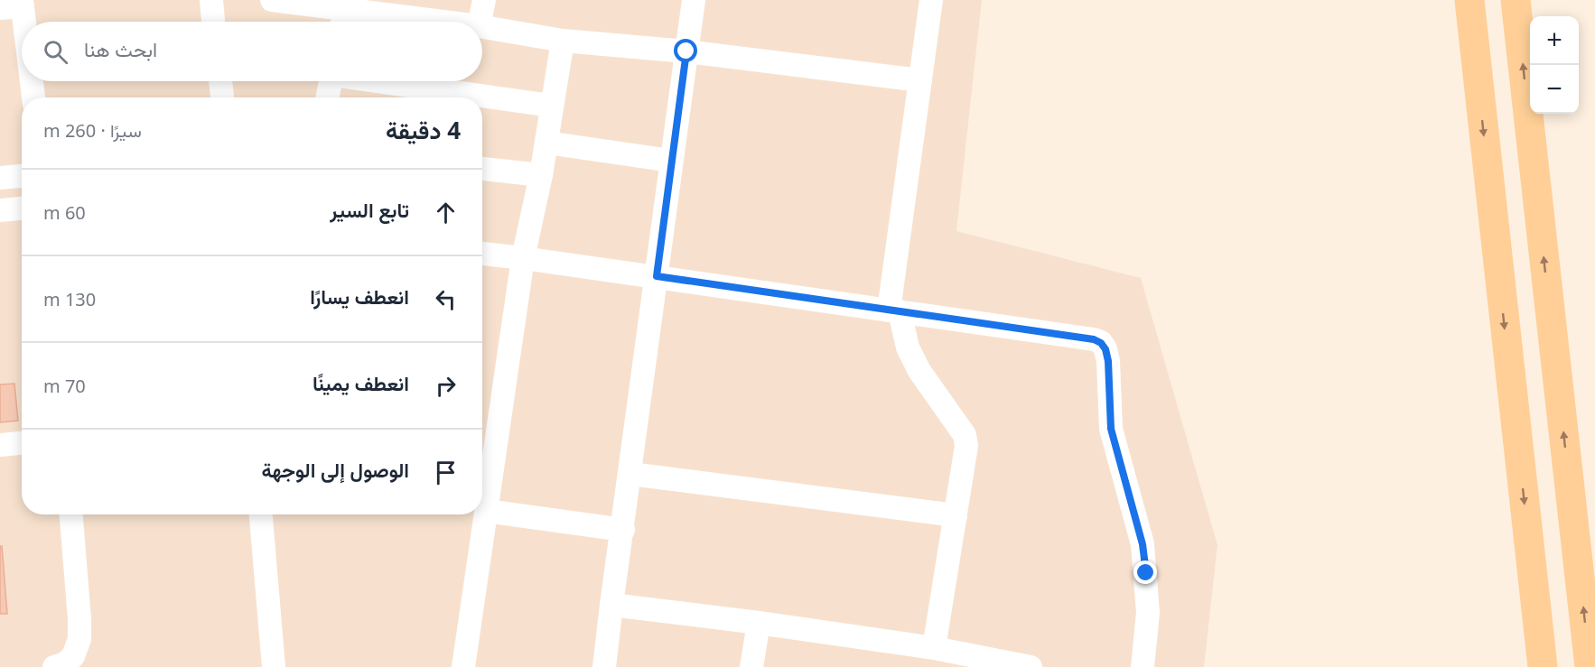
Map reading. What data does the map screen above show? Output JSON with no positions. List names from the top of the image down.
{
  "page": {
    "map_buttons": ["+", "−"],
    "search": "ابحث هنا",
    "heading": ["4 دقيقة", "سيرًا · 260 m"],
    "list": [
      ["تابع السير", "60 m"],
      ["انعطف يسارًا", "130 m"],
      ["انعطف يمينًا", "70 m"],
      "الوصول إلى الوجهة"
    ]
  }
}
